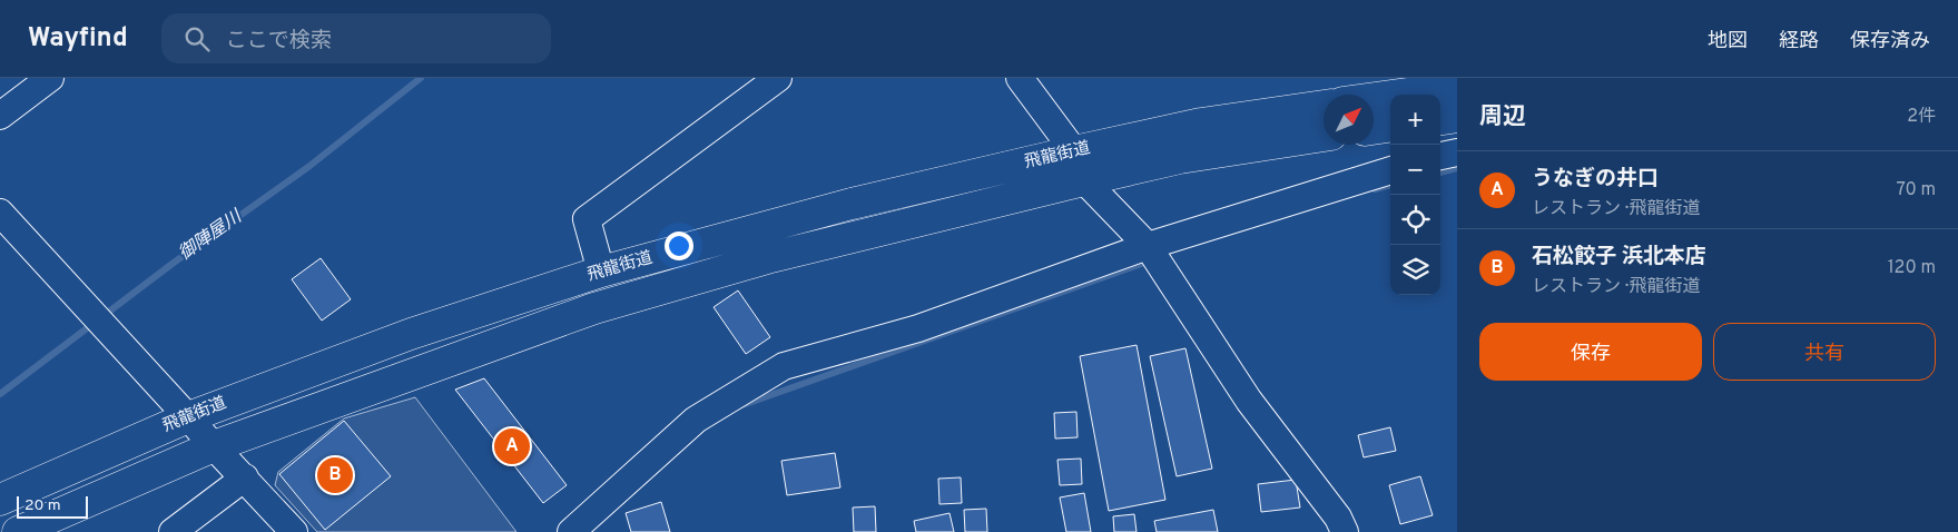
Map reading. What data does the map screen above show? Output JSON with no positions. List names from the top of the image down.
{
  "streets": {
    "highway": ["飛龍街道"]
  },
  "water": ["御陣屋川"],
  "scale_bar": "20 m",
  "north": "top right",
  "page": {
    "header": "Wayfind",
    "search": "ここで検索",
    "nav": ["地図", "経路", "保存済み"],
    "heading": ["周辺", "2件"],
    "map_buttons": ["+", "−"],
    "list": [
      {
        "mark": "A",
        "name": "うなぎの井口",
        "note": "レストラン · 飛龍街道",
        "value": "70 m"
      },
      {
        "mark": "B",
        "name": "石松餃子 浜北本店",
        "note": "レストラン · 飛龍街道",
        "value": "120 m"
      }
    ],
    "buttons": ["保存", "共有"],
    "pins": ["A", "B"],
    "scale": "20 m"
  }
}
